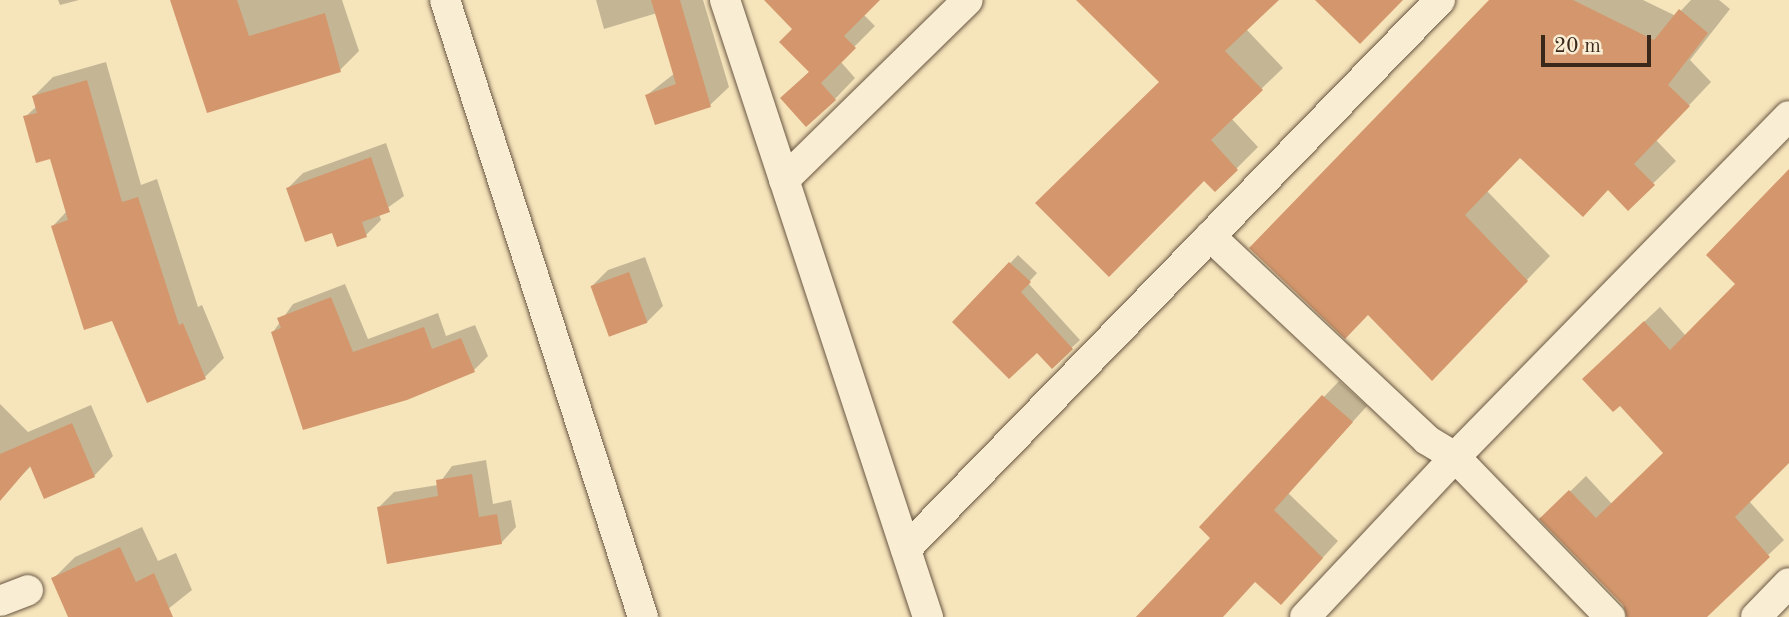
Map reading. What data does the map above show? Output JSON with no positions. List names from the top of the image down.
{
  "scale_bar": "20 m"
}
